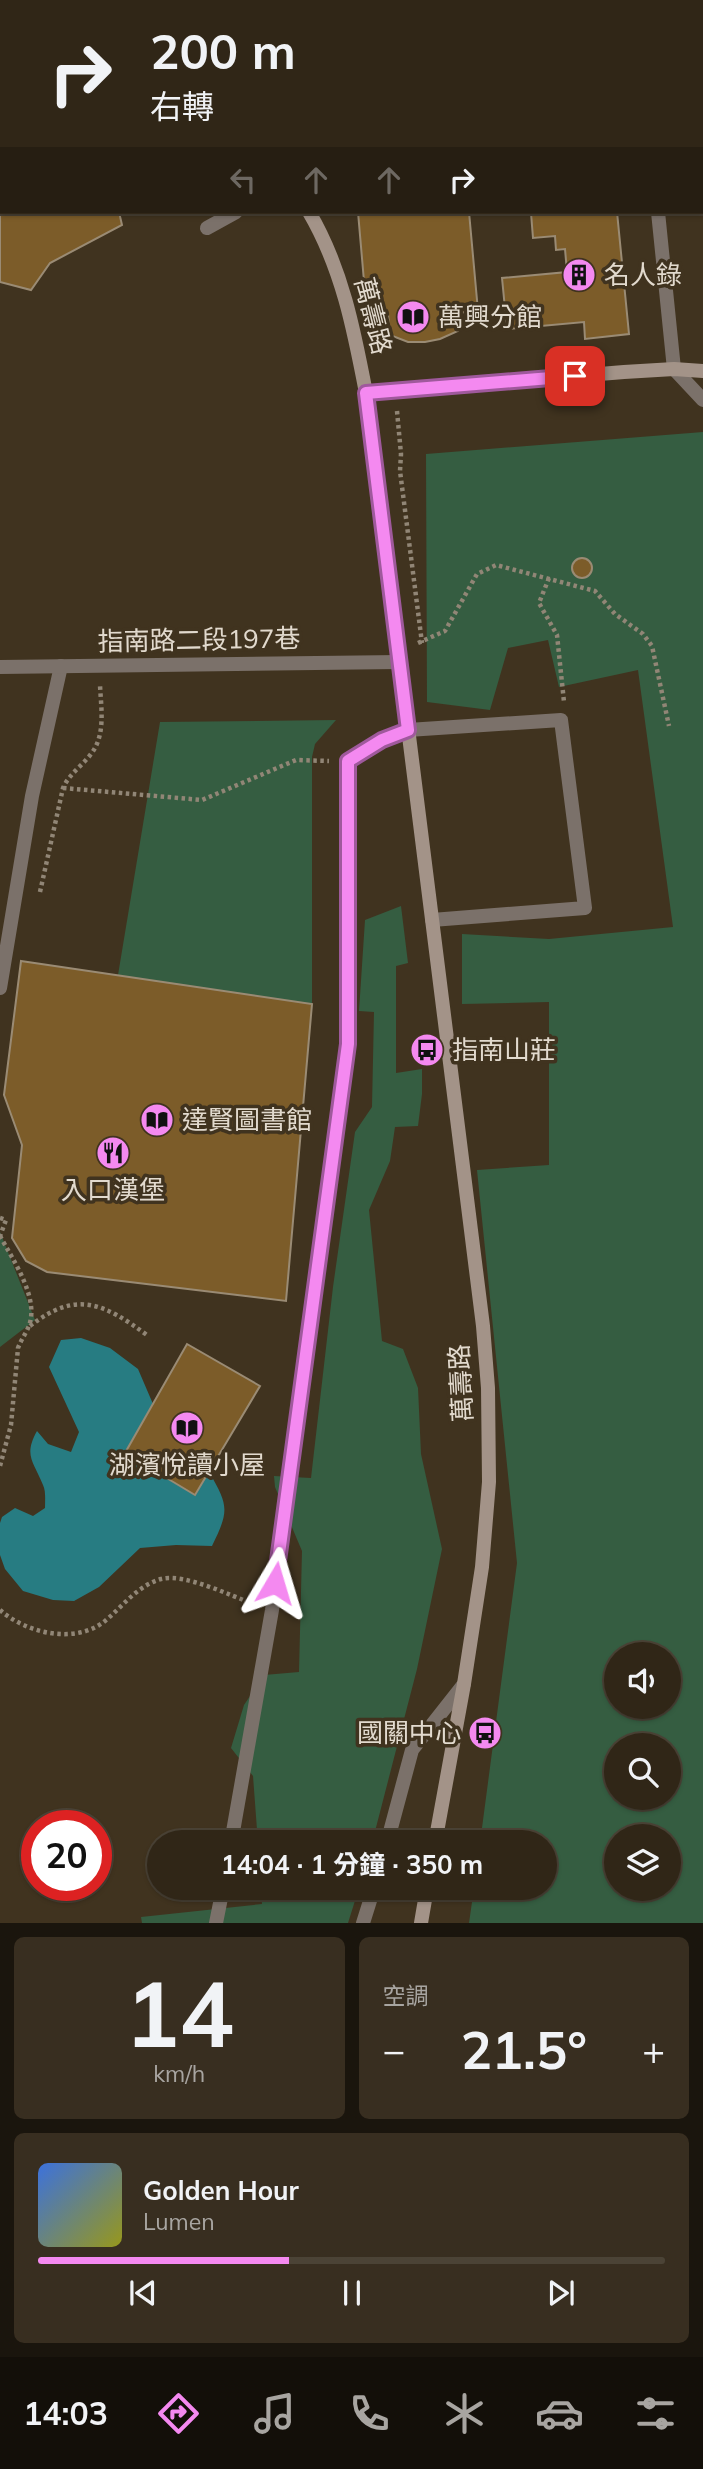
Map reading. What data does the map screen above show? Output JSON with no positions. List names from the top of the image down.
{
  "streets": {
    "street": ["萬壽路", "指南路二段197巷"]
  },
  "crossings": [
    ["萬壽路", "指南路二段197巷"]
  ],
  "places": {
    "building": ["名人錄"],
    "library": ["萬興分館", "達賢圖書館", "湖濱悅讀小屋"],
    "bus stop": ["指南山莊", "國關中心"],
    "restaurant": ["入口漢堡"]
  },
  "page": {
    "turn": ["200 m", "右轉"],
    "limit": "20",
    "trip": "14:04 · 1 分鐘 · 350 m",
    "tile": [
      ["14", "km/h"],
      "空調"
    ],
    "heat": ["−", "21.5°", "+"],
    "song": ["Golden Hour", "Lumen"],
    "tabs": "14:03"
  }
}
